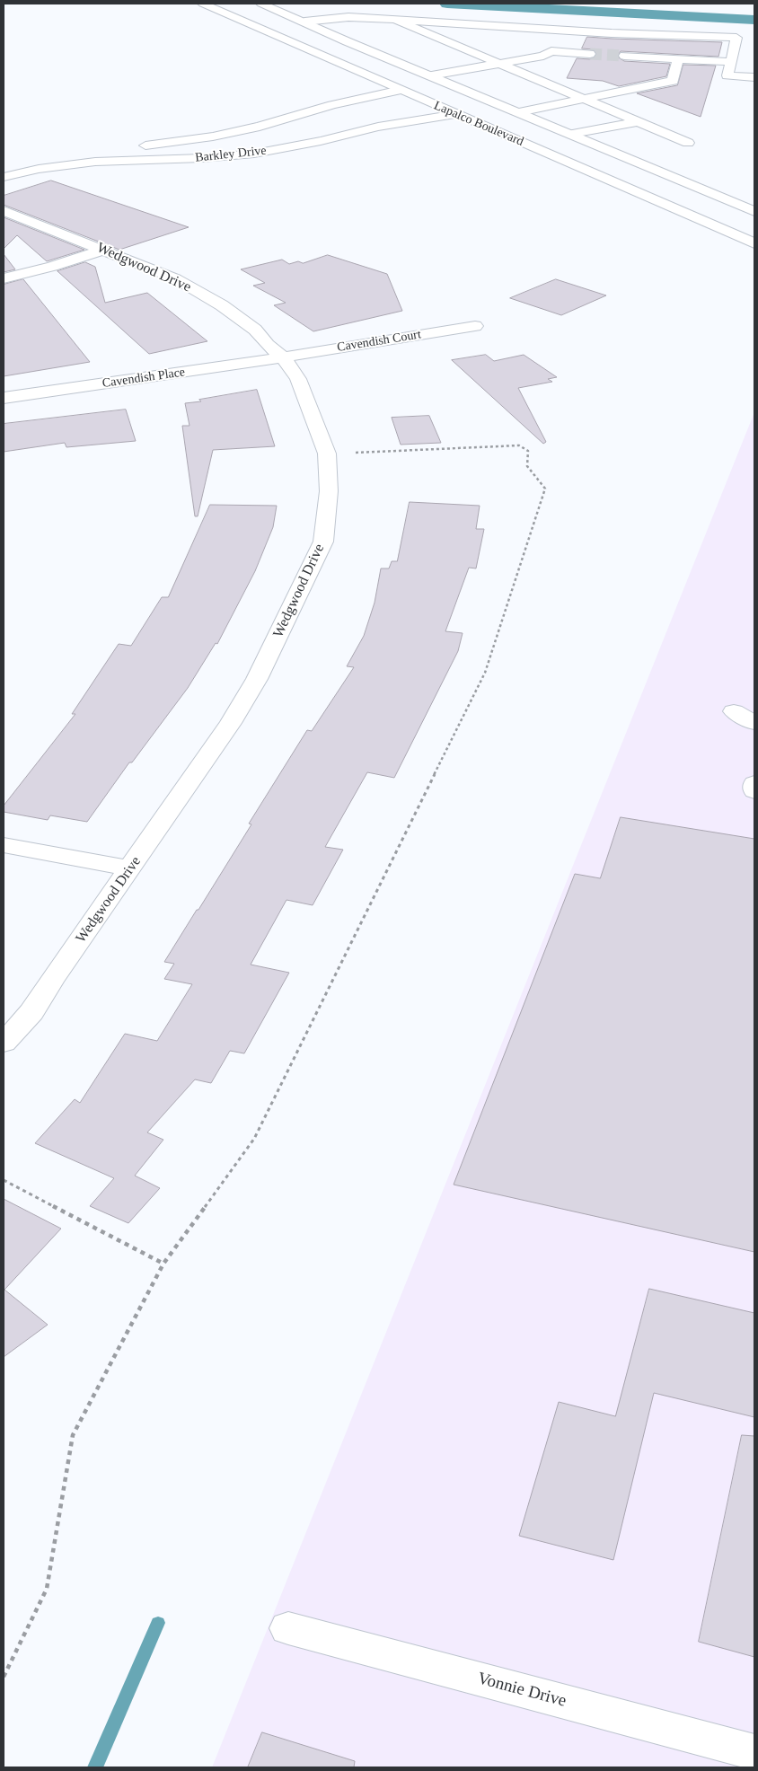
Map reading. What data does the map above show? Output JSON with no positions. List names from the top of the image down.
{
  "streets": {
    "street": [
      "Lapalco Boulevard",
      "Barkley Drive",
      "Wedgwood Drive",
      "Cavendish Court",
      "Cavendish Place",
      "Vonnie Drive"
    ]
  },
  "crossings": [
    ["Lapalco Boulevard", "Barkley Drive"],
    ["Wedgwood Drive", "Cavendish Court"],
    ["Wedgwood Drive", "Cavendish Place"],
    ["Cavendish Court", "Cavendish Place"]
  ]
}
